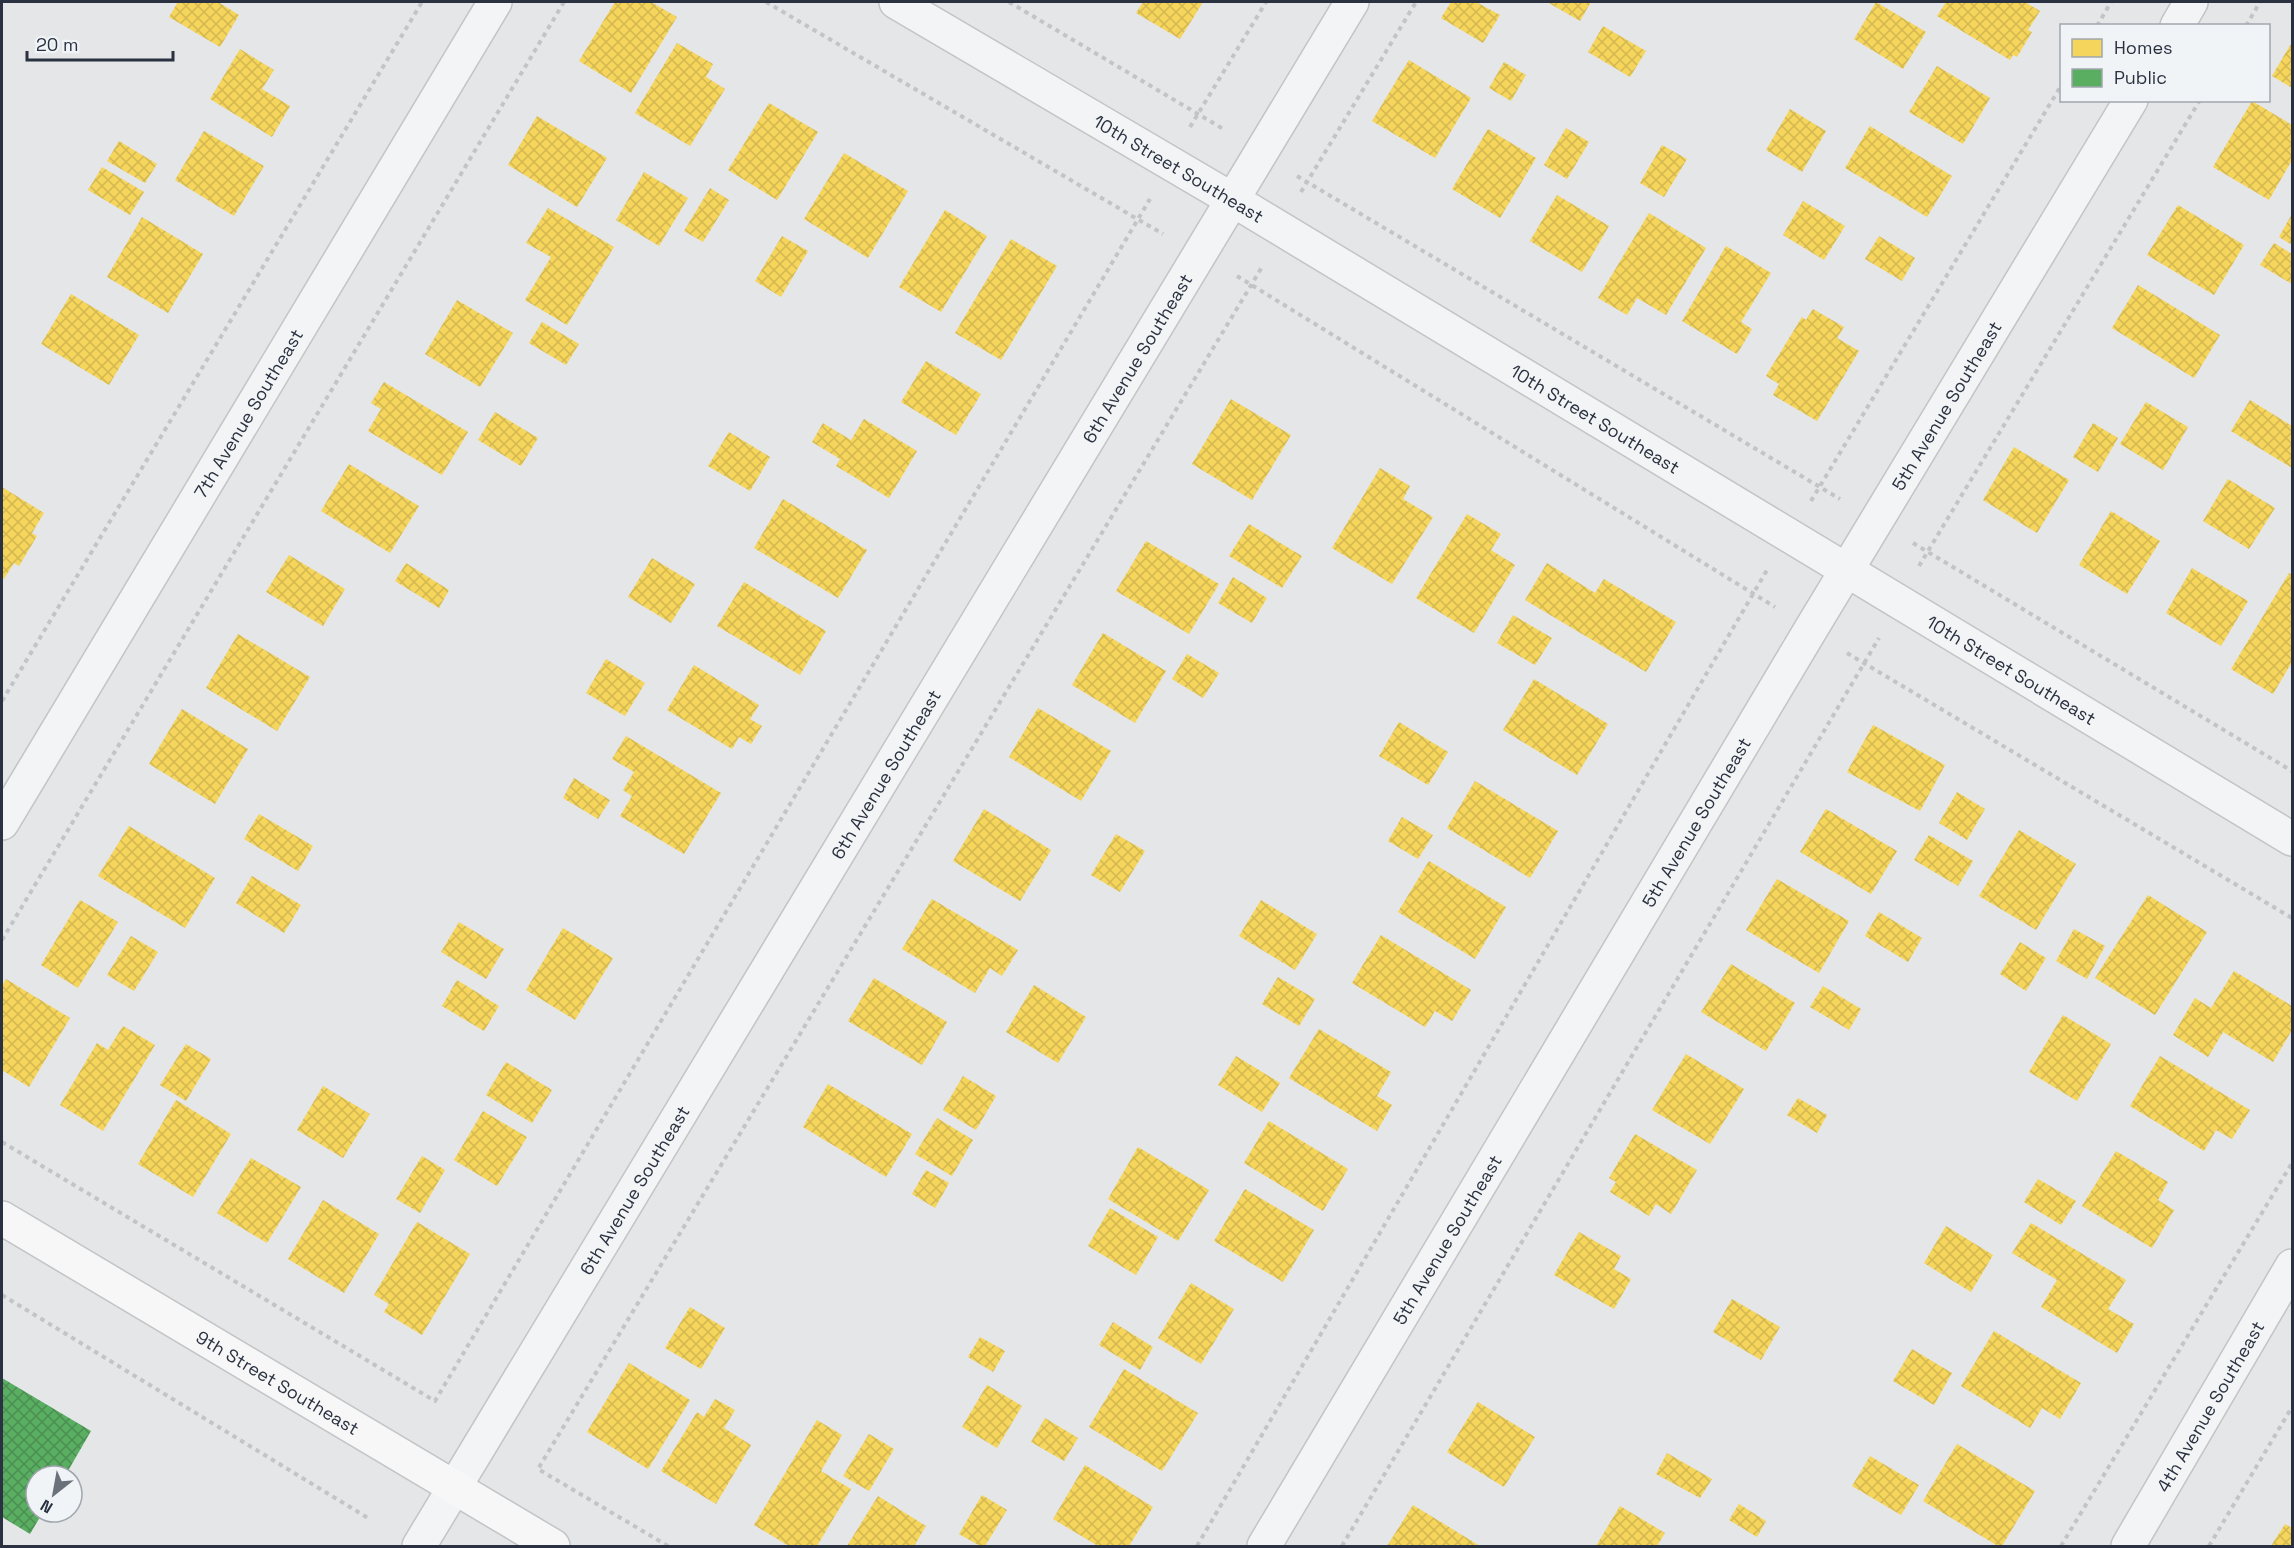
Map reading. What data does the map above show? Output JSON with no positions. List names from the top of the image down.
{
  "streets": {
    "street": [
      "10th Street Southeast",
      "6th Avenue Southeast",
      "5th Avenue Southeast",
      "7th Avenue Southeast",
      "9th Street Southeast",
      "4th Avenue Southeast"
    ]
  },
  "crossings": [
    ["10th Street Southeast", "6th Avenue Southeast"],
    ["10th Street Southeast", "5th Avenue Southeast"],
    ["6th Avenue Southeast", "9th Street Southeast"]
  ],
  "legend": ["Homes", "Public"],
  "scale_bar": "20 m",
  "north": "bottom left"
}
